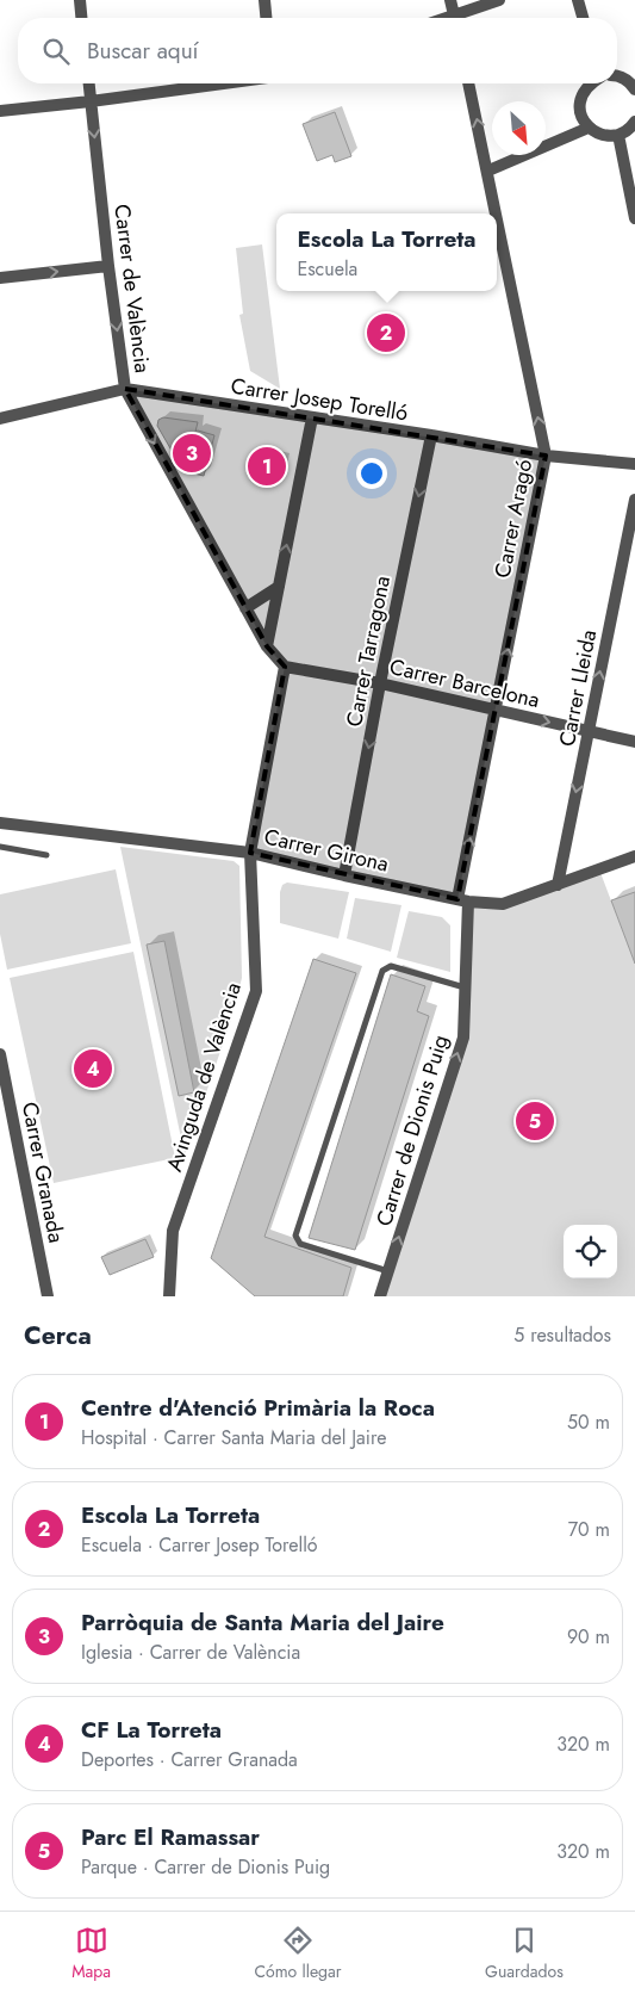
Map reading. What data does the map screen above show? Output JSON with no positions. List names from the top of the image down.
{
  "streets": {
    "street": [
      "Carrer de València",
      "Carrer Josep Torelló",
      "Carrer Aragó",
      "Carrer Tarragona",
      "Carrer Barcelona",
      "Carrer Lleida",
      "Carrer Girona",
      "Avinguda de València",
      "Carrer de Dionis Puig",
      "Carrer Granada"
    ]
  },
  "crossings": [
    ["Carrer de València", "Carrer Josep Torelló"],
    ["Carrer de València", "Carrer Barcelona"],
    ["Carrer Josep Torelló", "Carrer Aragó"],
    ["Carrer Josep Torelló", "Carrer Tarragona"],
    ["Carrer Aragó", "Carrer Barcelona"],
    ["Carrer Aragó", "Carrer Girona"],
    ["Carrer Aragó", "Carrer de Dionis Puig"],
    ["Carrer Tarragona", "Carrer Barcelona"],
    ["Carrer Tarragona", "Carrer Girona"],
    ["Carrer Barcelona", "Carrer Lleida"],
    ["Carrer Lleida", "Carrer Girona"],
    ["Carrer Girona", "Avinguda de València"],
    ["Carrer Girona", "Carrer de Dionis Puig"]
  ],
  "one_way": ["Carrer de València", "Carrer Aragó", "Carrer de Dionis Puig"],
  "north": "bottom right",
  "page": {
    "search": "Buscar aquí",
    "popup": ["Escola La Torreta", "Escuela"],
    "pins": [
      "2",
      "3",
      "1",
      "4",
      "5"
    ],
    "heading": ["Cerca", "5 resultados"],
    "list": [
      {
        "mark": "1",
        "name": "Centre d'Atenció Primària la Roca",
        "note": "Hospital · Carrer Santa Maria del Jaire",
        "value": "50 m"
      },
      {
        "mark": "2",
        "name": "Escola La Torreta",
        "note": "Escuela · Carrer Josep Torelló",
        "value": "70 m"
      },
      {
        "mark": "3",
        "name": "Parròquia de Santa Maria del Jaire",
        "note": "Iglesia · Carrer de València",
        "value": "90 m"
      },
      {
        "mark": "4",
        "name": "CF La Torreta",
        "note": "Deportes · Carrer Granada",
        "value": "320 m"
      },
      {
        "mark": "5",
        "name": "Parc El Ramassar",
        "note": "Parque · Carrer de Dionis Puig",
        "value": "320 m"
      }
    ],
    "nav": ["Mapa", "Cómo llegar", "Guardados"]
  }
}
